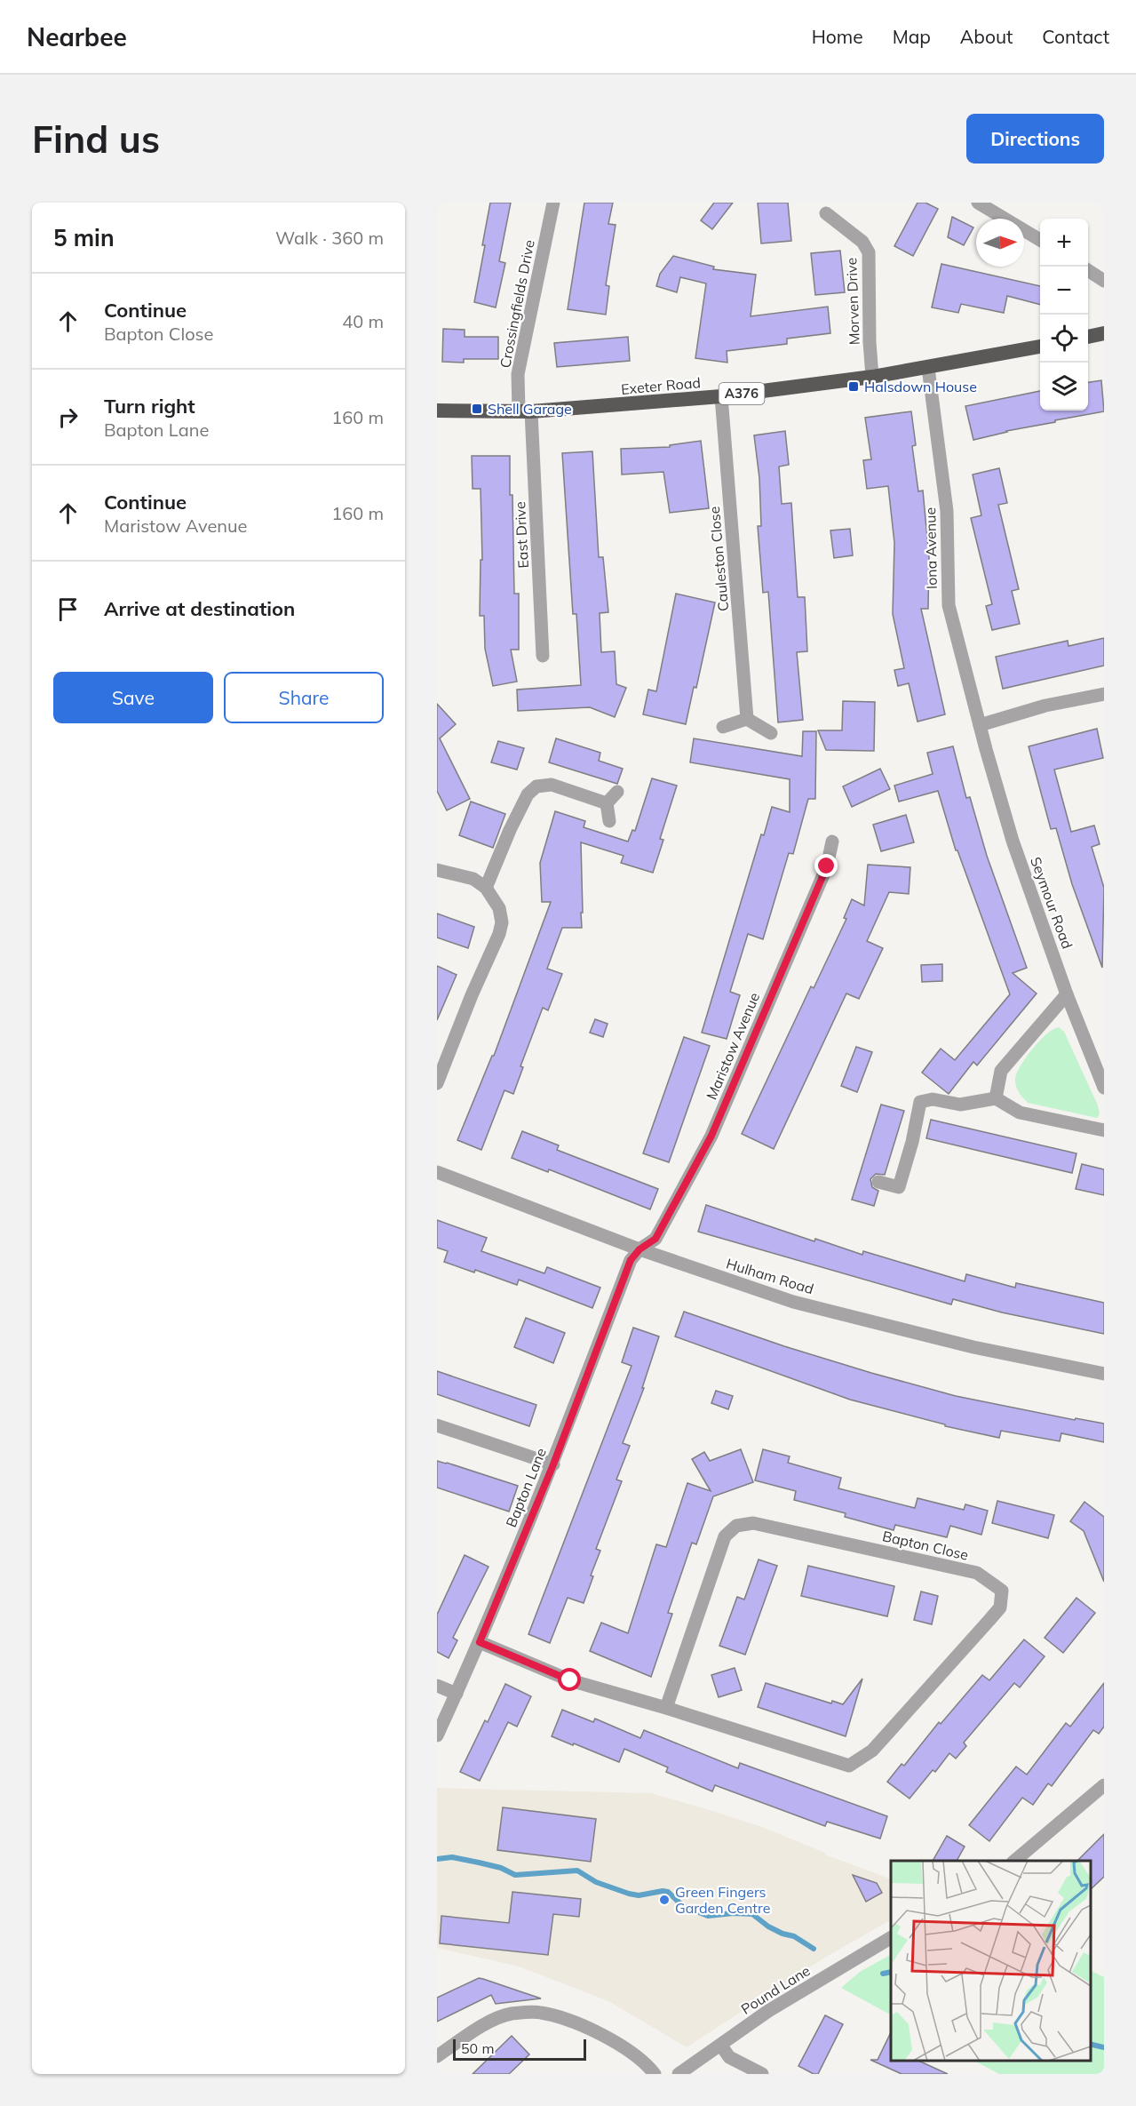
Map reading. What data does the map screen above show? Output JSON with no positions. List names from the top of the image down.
{
  "streets": {
    "highway": ["Exeter Road", "A376"],
    "street": [
      "Morven Drive",
      "Crossingfields Drive",
      "East Drive",
      "Iona Avenue",
      "Cauleston Close",
      "Seymour Road",
      "Maristow Avenue",
      "Hulham Road",
      "Bapton Lane",
      "Bapton Close",
      "Pound Lane"
    ]
  },
  "crossings": [
    ["Morven Drive", "Exeter Road"],
    ["Crossingfields Drive", "Exeter Road"],
    ["Crossingfields Drive", "East Drive"],
    ["Exeter Road", "East Drive"],
    ["Exeter Road", "Iona Avenue"],
    ["Exeter Road", "Cauleston Close"],
    ["Iona Avenue", "Seymour Road"],
    ["Maristow Avenue", "Hulham Road"],
    ["Maristow Avenue", "Bapton Lane"],
    ["Hulham Road", "Bapton Lane"],
    ["Bapton Lane", "Bapton Close"]
  ],
  "places": {
    "transit": ["Halsdown House", "Shell Garage"],
    "other": ["Green Fingers Garden Centre"]
  },
  "scale_bar": "50 m",
  "north": "right",
  "page": {
    "header": "Nearbee",
    "nav": [
      "Home",
      "Map",
      "About",
      "Contact"
    ],
    "buttons": [
      "Directions",
      ["Save", "Share"]
    ],
    "title": "Find us",
    "heading": ["5 min", "Walk · 360 m"],
    "map_buttons": ["+", "−"],
    "list": [
      ["Continue", "Bapton Close", "40 m"],
      ["Turn right", "Bapton Lane", "160 m"],
      ["Continue", "Maristow Avenue", "160 m"],
      "Arrive at destination"
    ],
    "scale": "50 m"
  }
}
